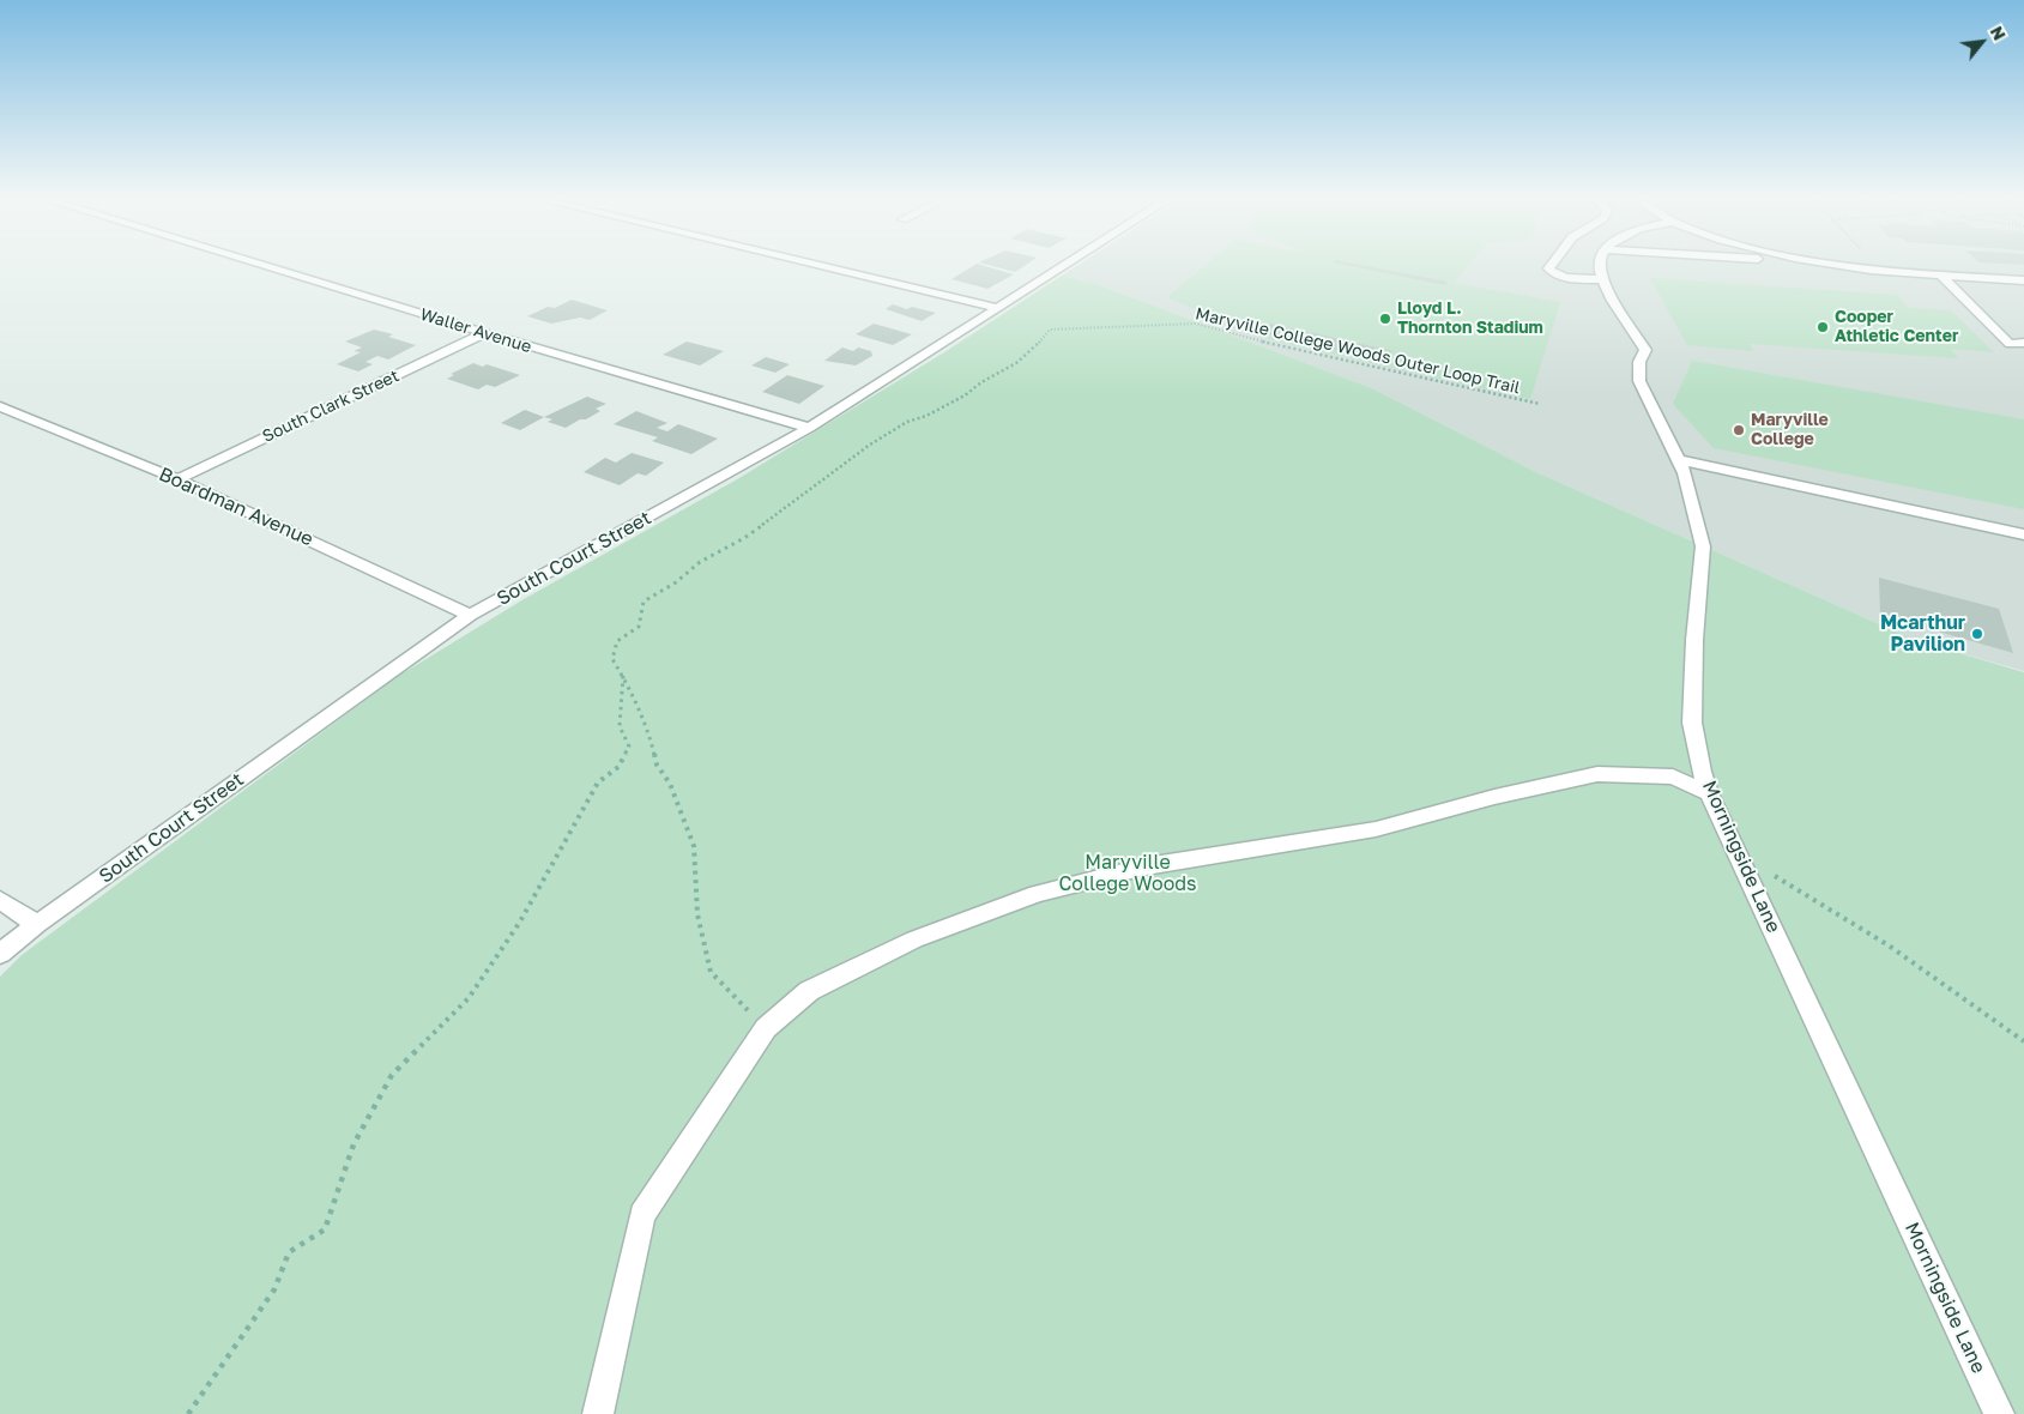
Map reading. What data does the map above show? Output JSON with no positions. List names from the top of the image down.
{
  "streets": {
    "street": [
      "Waller Avenue",
      "South Clark Street",
      "Boardman Avenue",
      "South Court Street",
      "Morningside Lane"
    ],
    "path": ["Maryville College Woods Outer Loop Trail"]
  },
  "crossings": [
    ["Waller Avenue", "South Clark Street"],
    ["Waller Avenue", "South Court Street"],
    ["South Clark Street", "Boardman Avenue"],
    ["Boardman Avenue", "South Court Street"]
  ],
  "parks": ["Maryville College Woods"],
  "places": [
    "Lloyd L. Thornton Stadium",
    "Cooper Athletic Center",
    "Maryville College",
    "Mcarthur Pavilion"
  ],
  "north": "top right"
}
